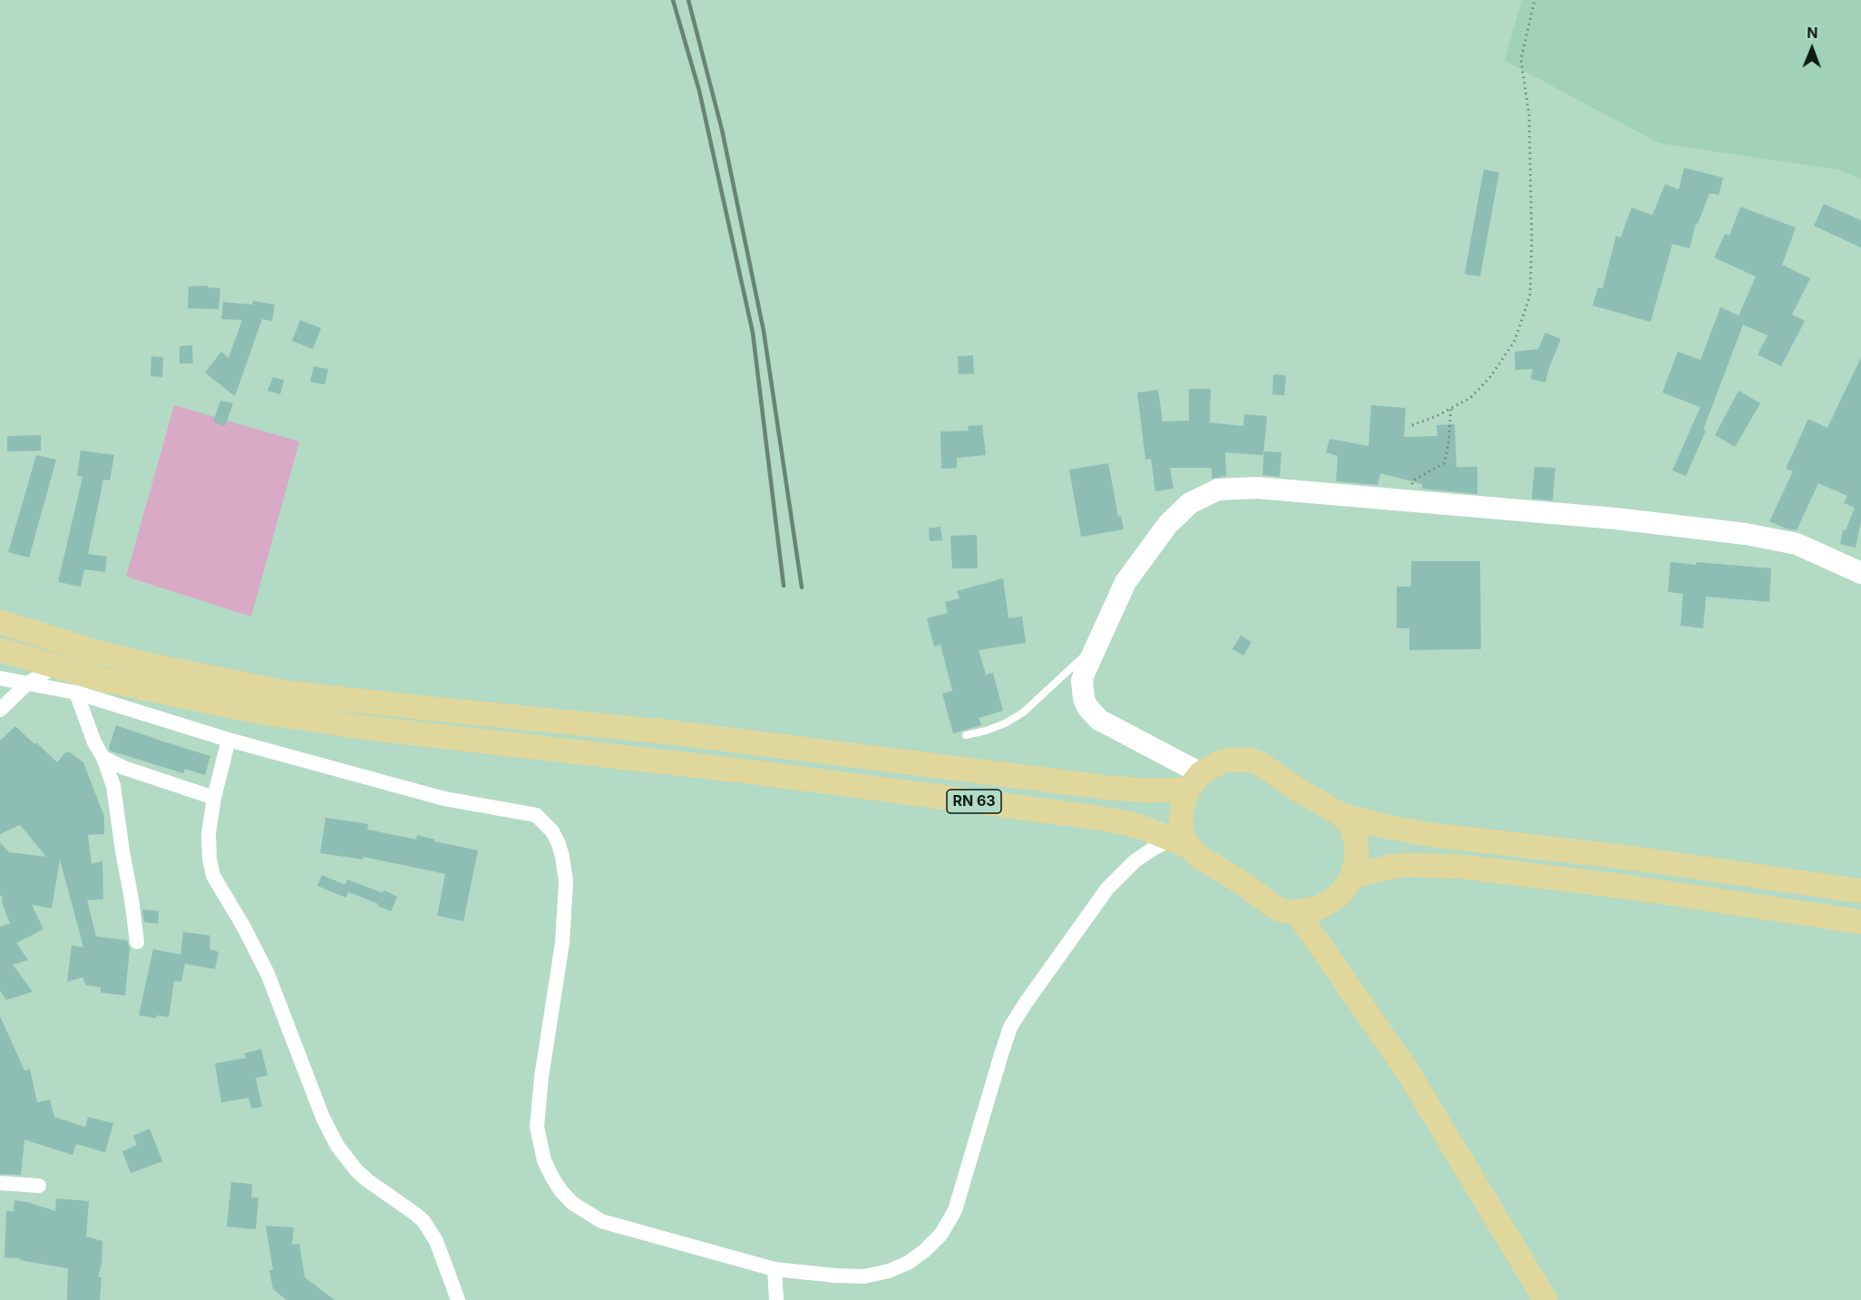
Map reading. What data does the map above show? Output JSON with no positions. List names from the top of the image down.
{
  "streets": {
    "main road": ["RN 63"]
  },
  "north": "top"
}
